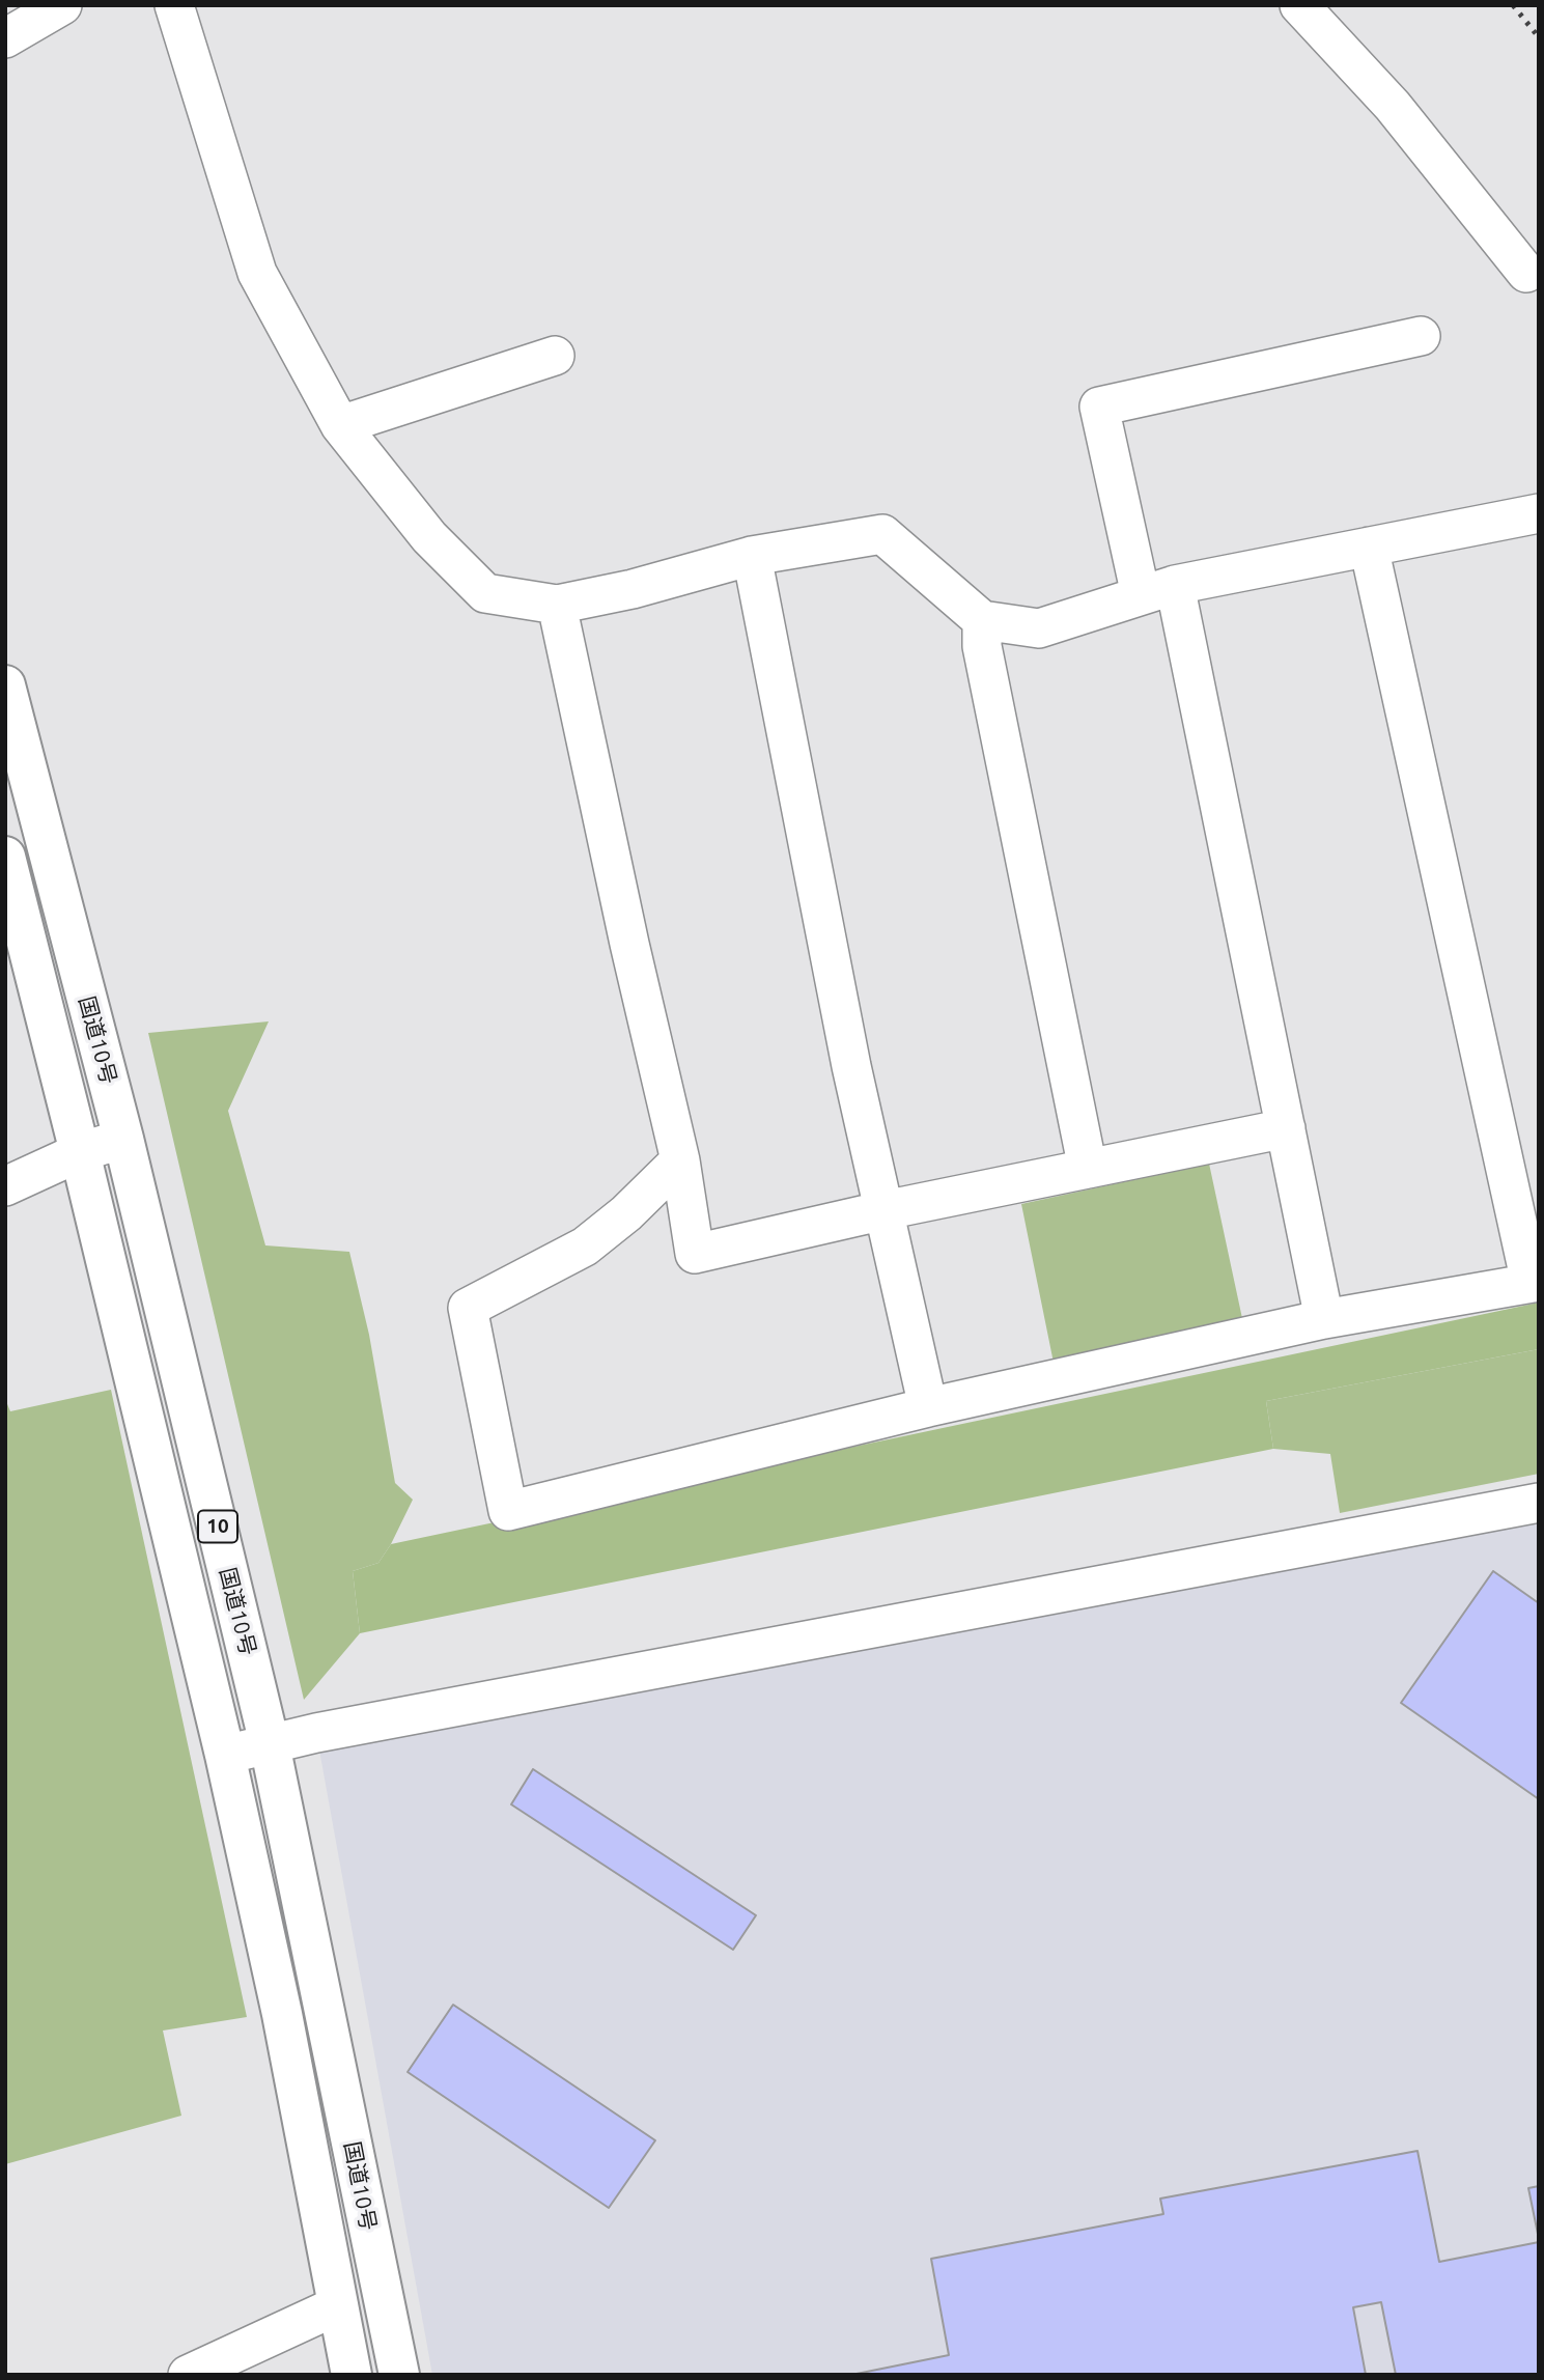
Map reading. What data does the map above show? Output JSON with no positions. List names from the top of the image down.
{
  "streets": {
    "highway": ["国道10号", "10"]
  }
}
